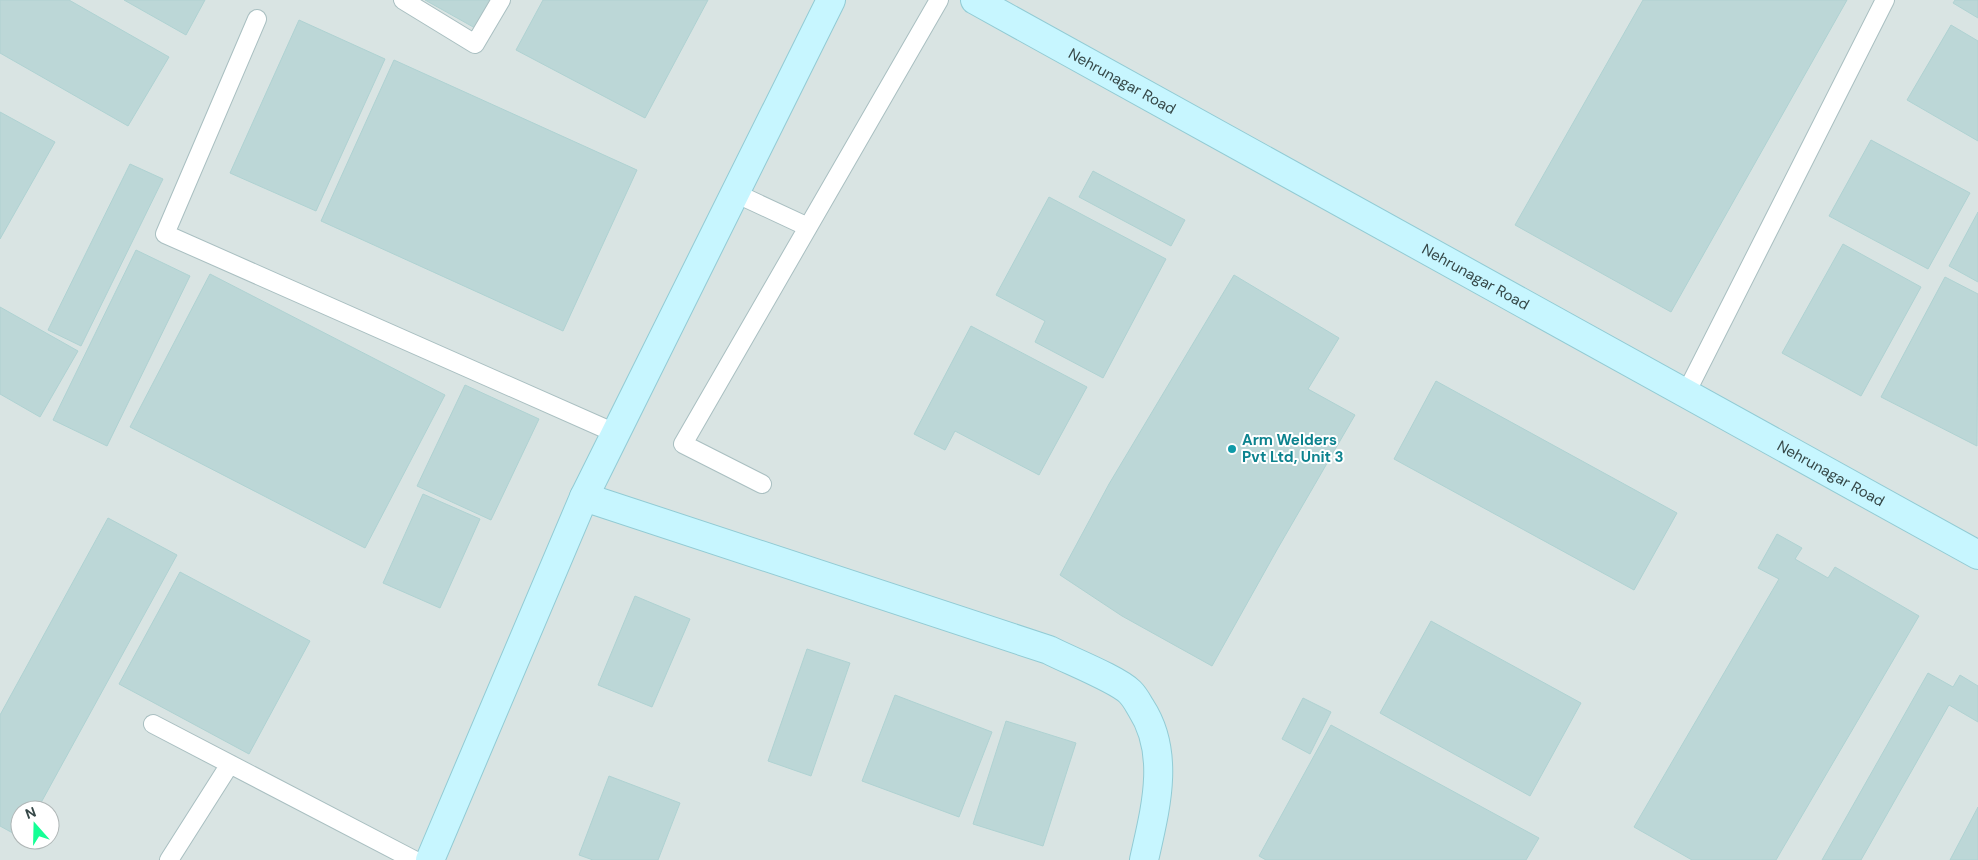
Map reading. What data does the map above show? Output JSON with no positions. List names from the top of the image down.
{
  "streets": {
    "street": ["Nehrunagar Road"]
  },
  "places": ["Arm Welders Pvt Ltd, Unit 3"],
  "north": "top"
}
